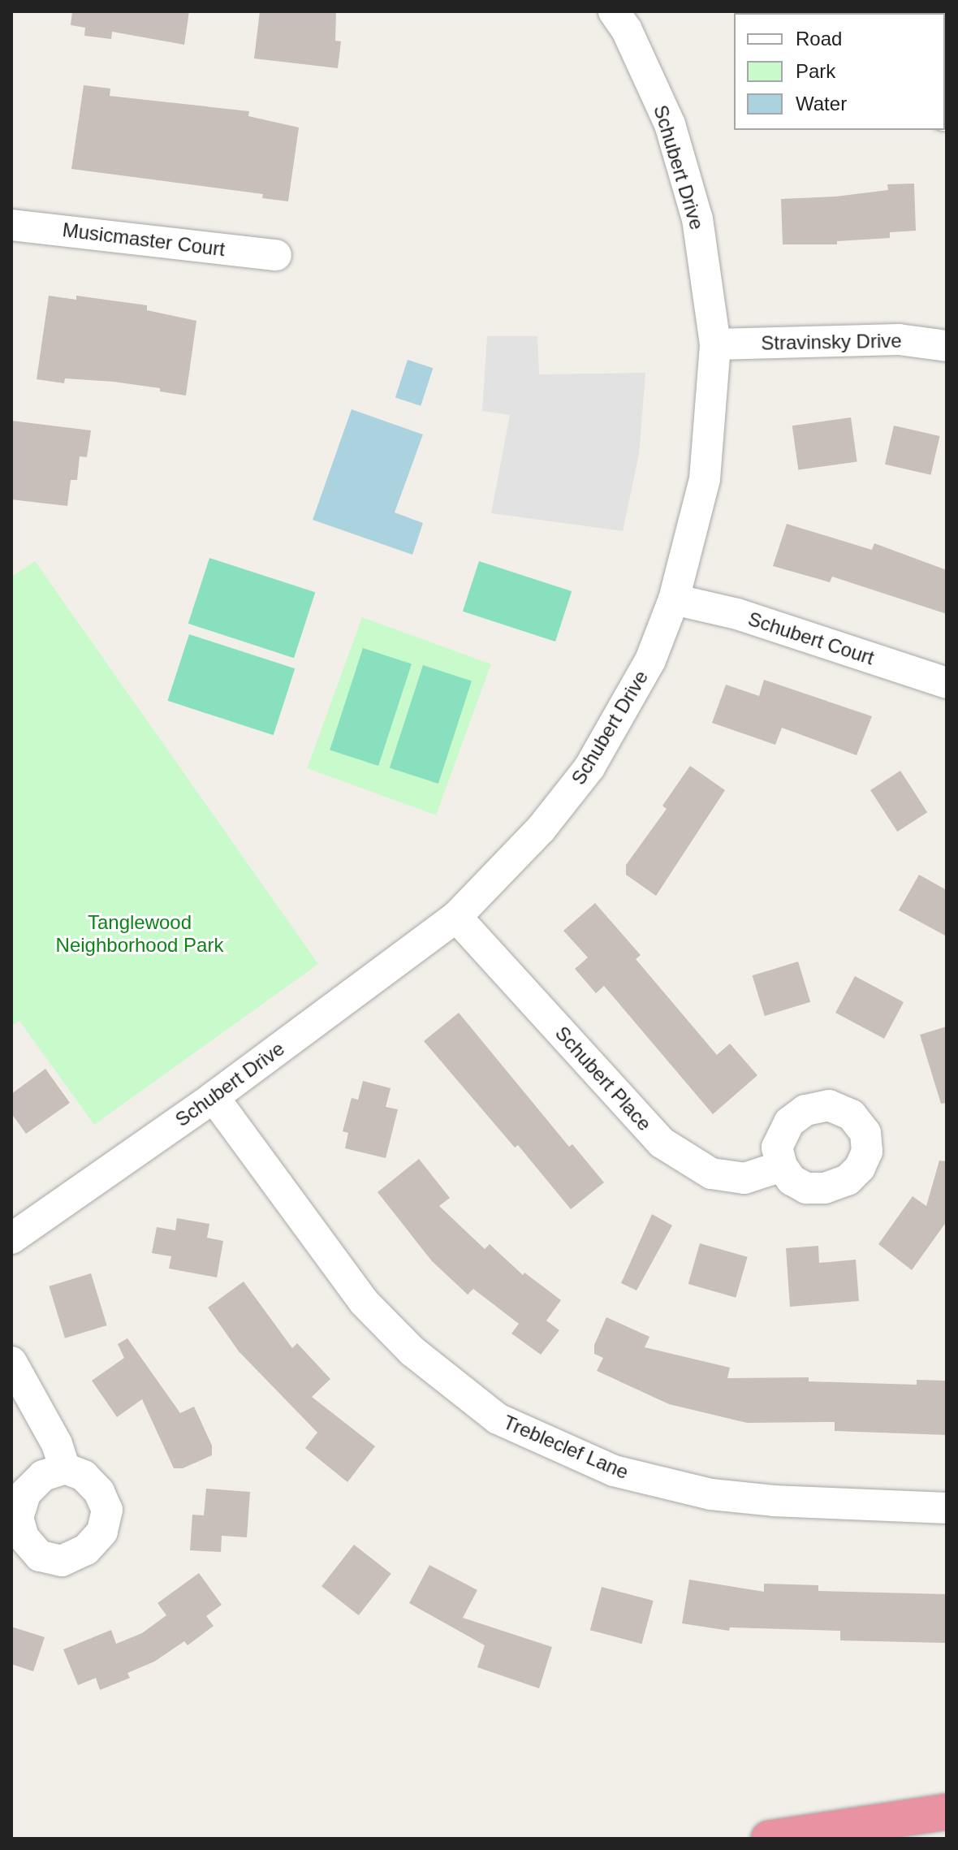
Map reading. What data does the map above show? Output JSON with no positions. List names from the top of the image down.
{
  "streets": {
    "street": [
      "Schubert Drive",
      "Musicmaster Court",
      "Stravinsky Drive",
      "Schubert Court",
      "Schubert Place",
      "Trebleclef Lane"
    ]
  },
  "crossings": [
    ["Schubert Drive", "Stravinsky Drive"],
    ["Schubert Drive", "Schubert Court"],
    ["Schubert Drive", "Schubert Place"],
    ["Schubert Drive", "Trebleclef Lane"]
  ],
  "parks": ["Tanglewood Neighborhood Park"],
  "legend": ["Road", "Park", "Water"]
}
